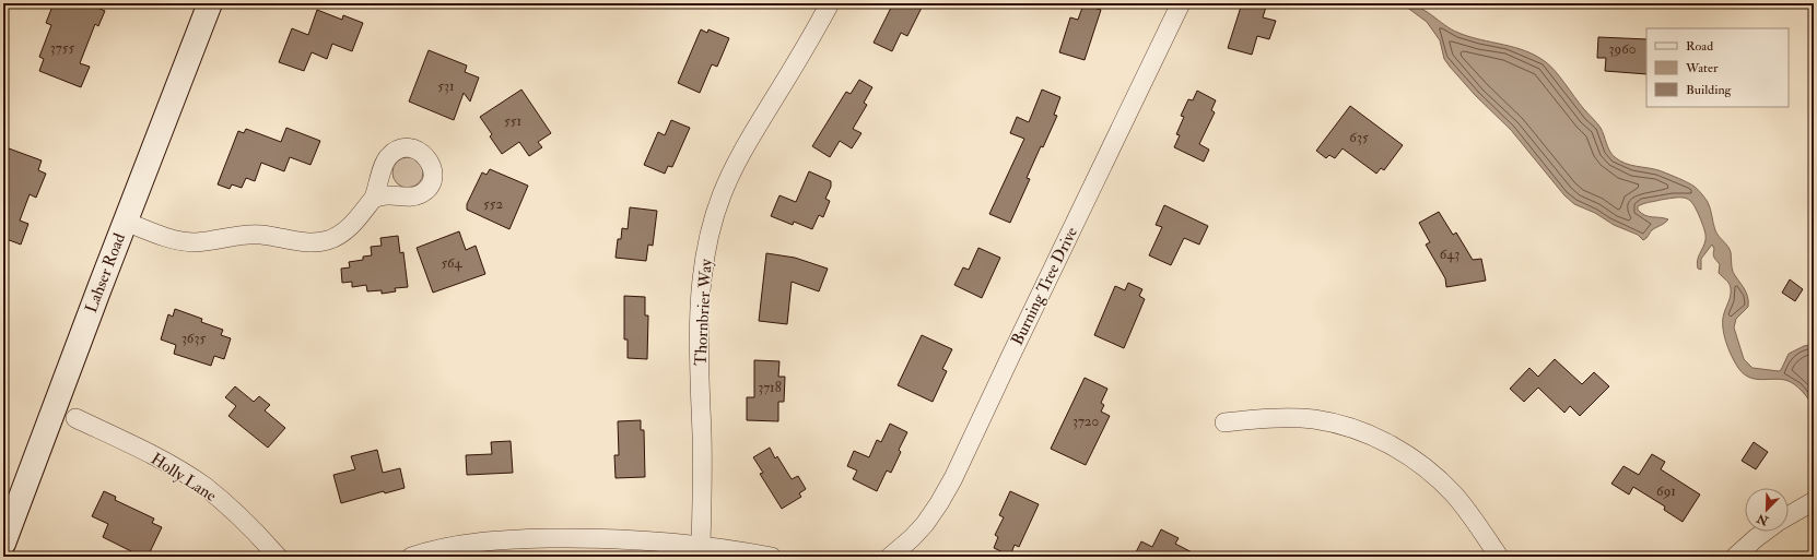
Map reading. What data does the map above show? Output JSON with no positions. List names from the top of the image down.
{
  "streets": {
    "street": [
      "Lahser Road",
      "Burning Tree Drive",
      "Thornbrier Way",
      "Holly Lane"
    ]
  },
  "house_numbers": [
    "3755",
    "3960",
    "531",
    "551",
    "635",
    "552",
    "643",
    "564",
    "3635",
    "3718",
    "3720",
    "691"
  ],
  "legend": ["Road", "Water", "Building"],
  "north": "bottom left"
}
